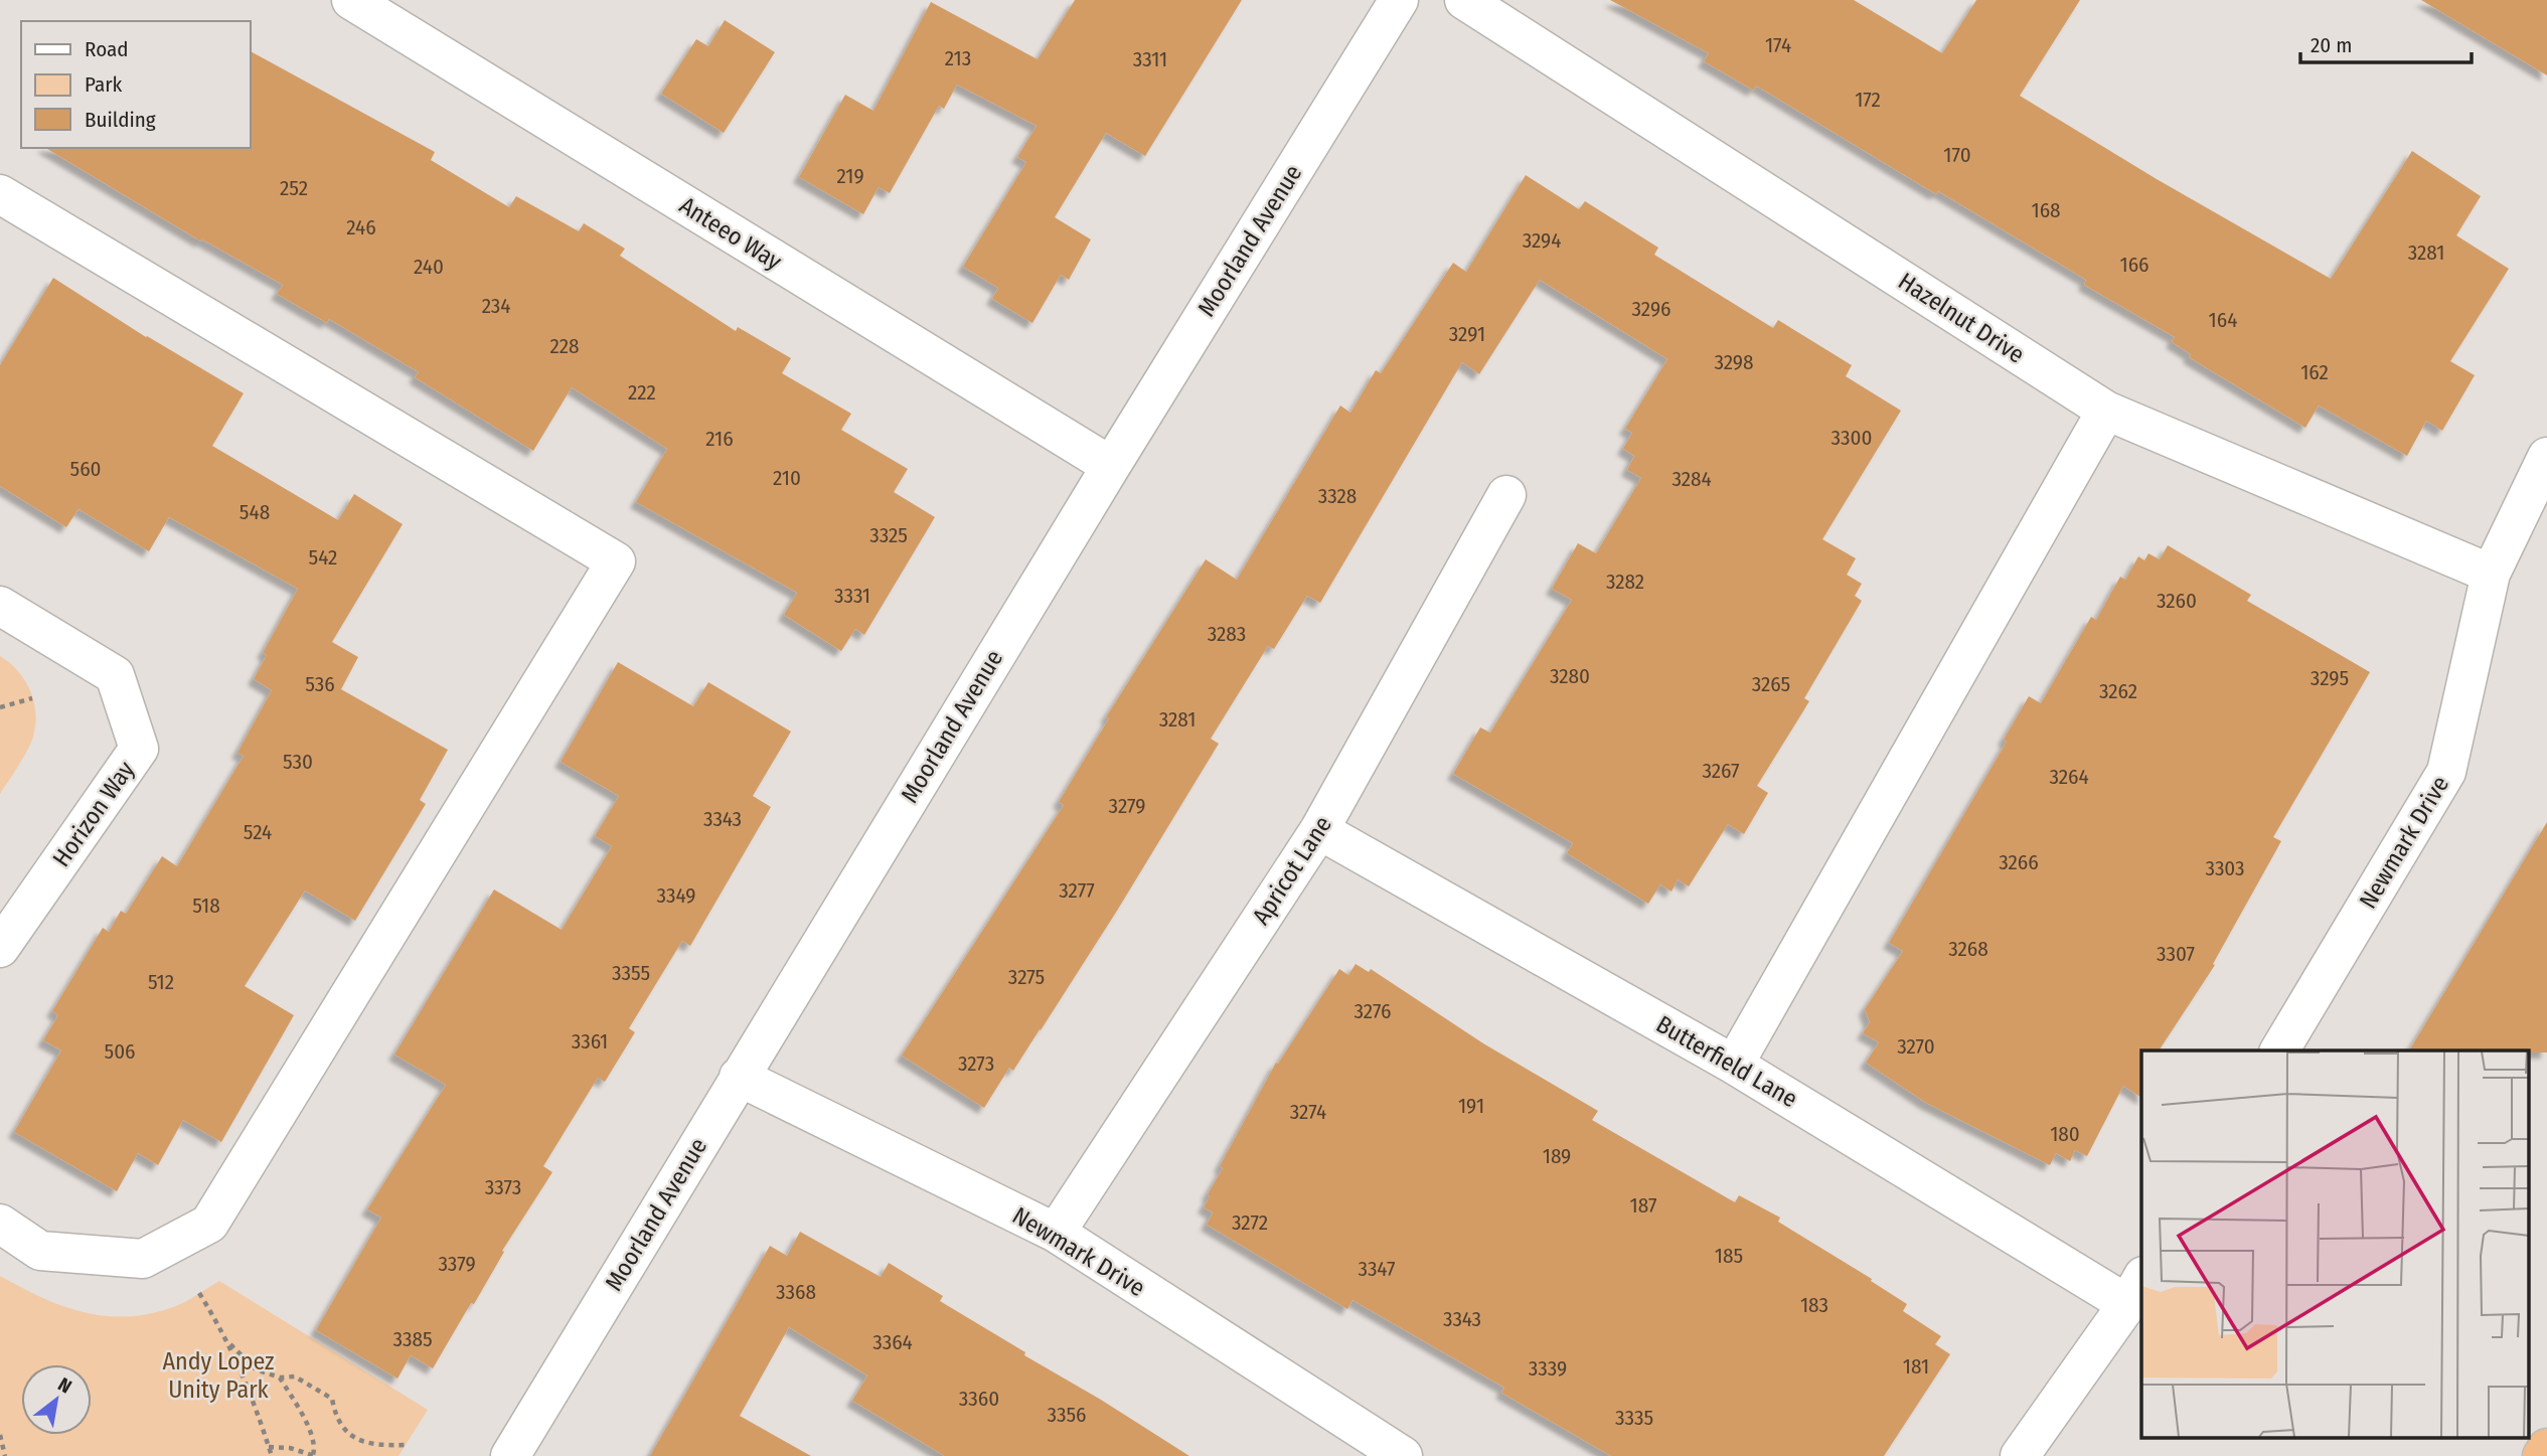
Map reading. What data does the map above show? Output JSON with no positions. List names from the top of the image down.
{
  "streets": {
    "street": [
      "Anteeo Way",
      "Moorland Avenue",
      "Hazelnut Drive",
      "Horizon Way",
      "Newmark Drive",
      "Apricot Lane",
      "Butterfield Lane"
    ]
  },
  "crossings": [
    ["Anteeo Way", "Moorland Avenue"],
    ["Moorland Avenue", "Newmark Drive"],
    ["Hazelnut Drive", "Newmark Drive"],
    ["Newmark Drive", "Apricot Lane"],
    ["Apricot Lane", "Butterfield Lane"]
  ],
  "parks": ["Andy Lopez Unity Park"],
  "house_numbers": [
    "174",
    "213",
    "3311",
    "172",
    "170",
    "219",
    "252",
    "168",
    "246",
    "3294",
    "3281",
    "166",
    "240",
    "234",
    "3296",
    "164",
    "3291",
    "228",
    "3298",
    "162",
    "222",
    "3300",
    "216",
    "560",
    "210",
    "3284",
    "3328",
    "548",
    "3325",
    "542",
    "3282",
    "3331",
    "3260",
    "3283",
    "3280",
    "3295",
    "536",
    "3265",
    "3262",
    "3281",
    "530",
    "3267",
    "3264",
    "3279",
    "3343",
    "524",
    "3266",
    "3303",
    "3277",
    "3349",
    "518",
    "3268",
    "3307",
    "3355",
    "3275",
    "512",
    "3276",
    "3361",
    "3270",
    "506",
    "3273",
    "191",
    "3274",
    "180",
    "189",
    "3373",
    "187",
    "3272",
    "185",
    "3379",
    "3347",
    "3368",
    "183",
    "3343",
    "3385",
    "3364",
    "181",
    "3339",
    "3360",
    "3356",
    "3335"
  ],
  "legend": ["Road", "Park", "Building"],
  "scale_bar": "20 m",
  "north": "top right"
}
